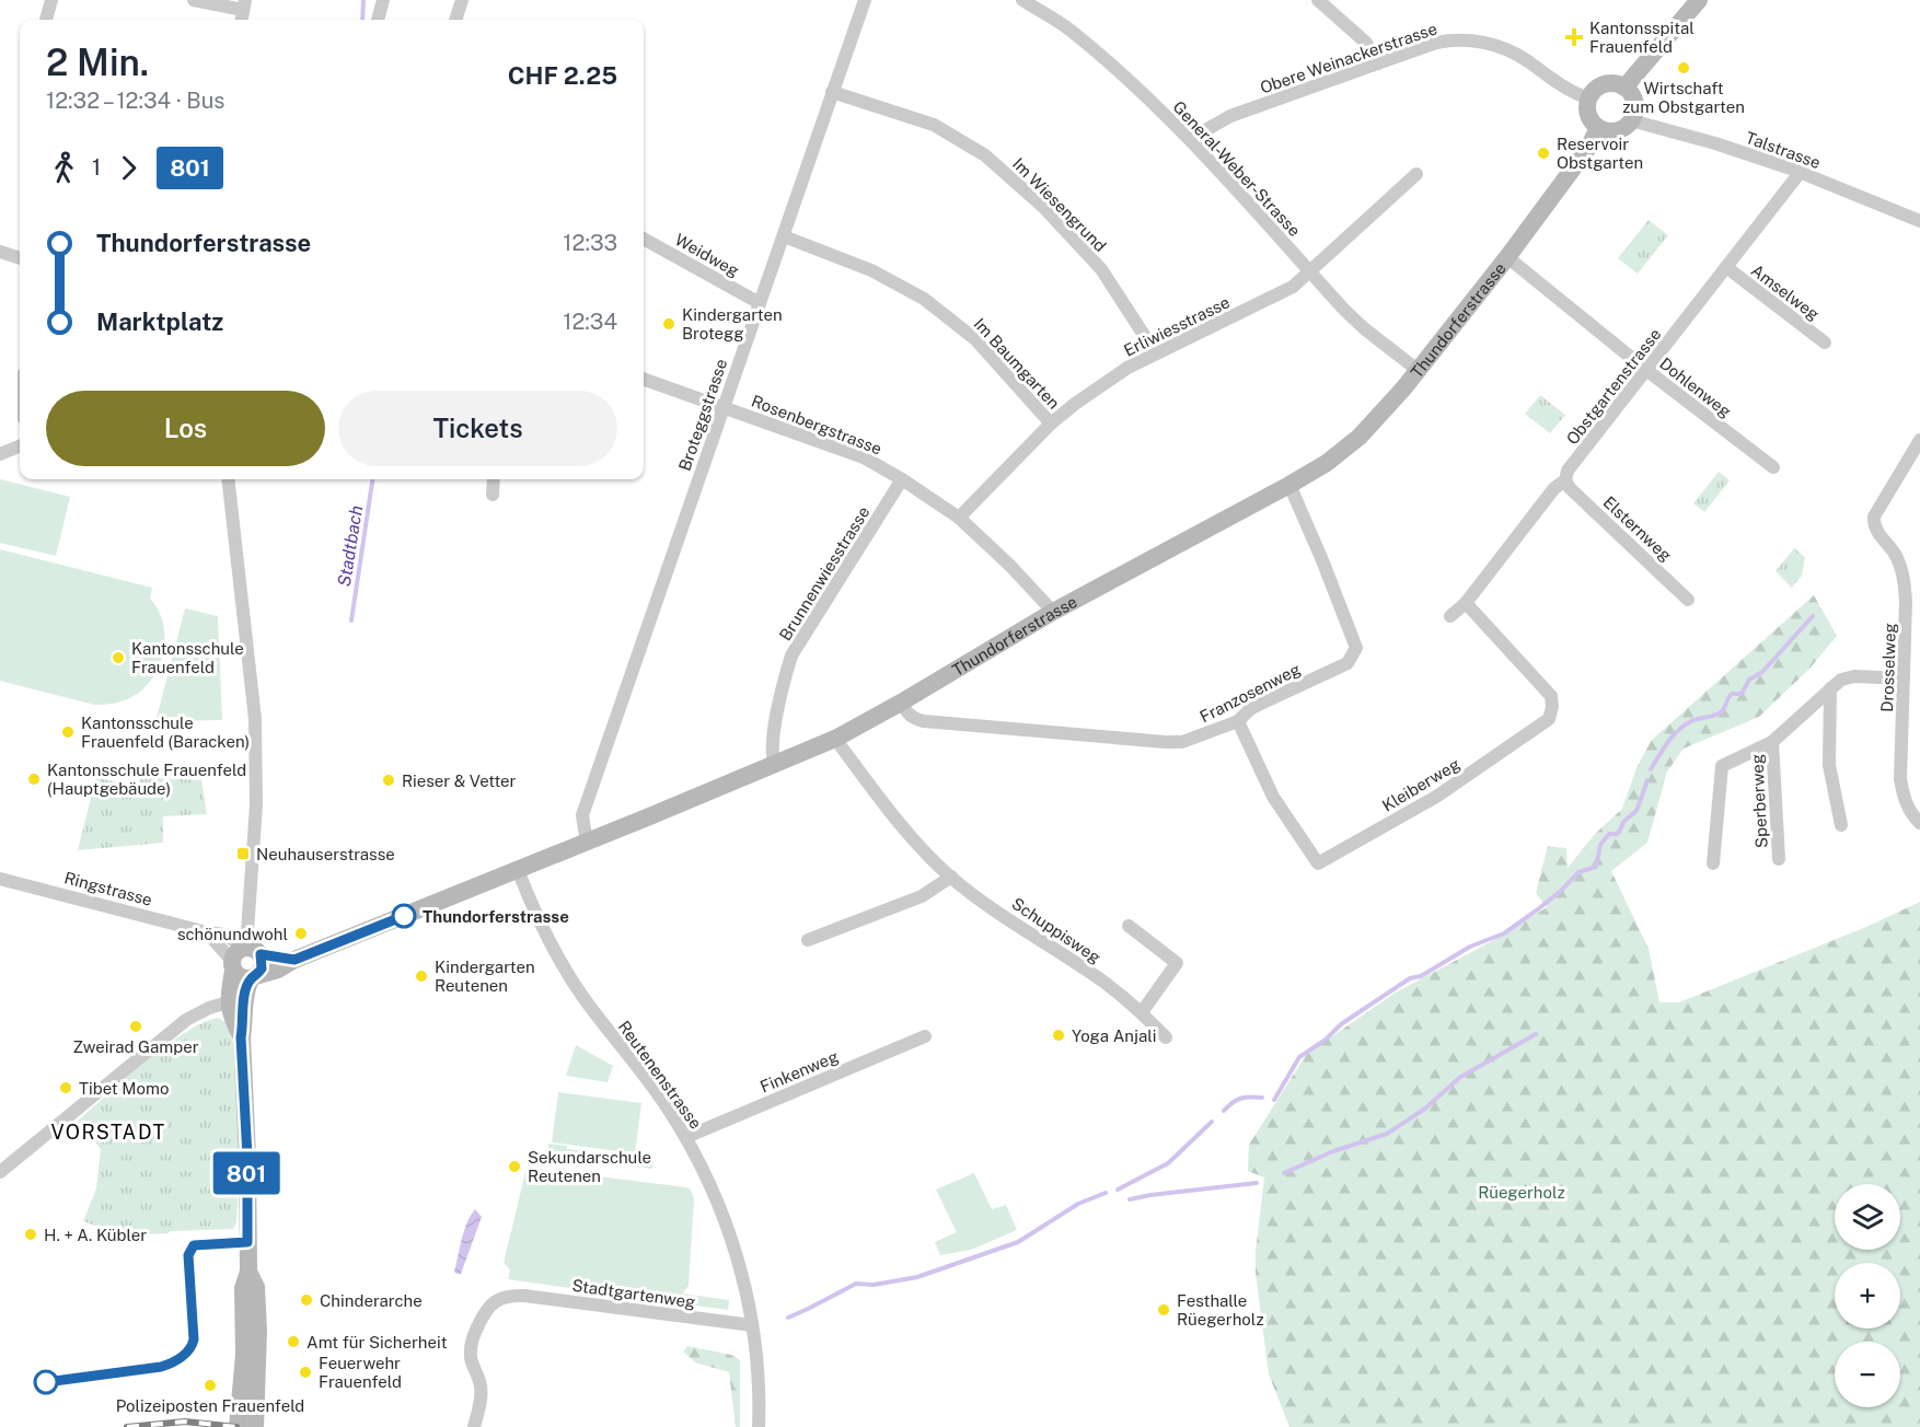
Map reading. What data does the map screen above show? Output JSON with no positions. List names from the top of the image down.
{
  "streets": {
    "street": [
      "Obere Weinackerstrasse",
      "Talstrasse",
      "General-Weber-Strasse",
      "Im Wiesengrund",
      "Weidweg",
      "Amselweg",
      "Thundorferstrasse",
      "Erliwiesstrasse",
      "Im Baumgarten",
      "Obstgartenstrasse",
      "Dohlenweg",
      "Broteggstrasse",
      "Rosenbergstrasse",
      "Elsternweg",
      "Brunnenwiesstrasse",
      "Drosselweg",
      "Franzosenweg",
      "Kleiberweg",
      "Sperberweg",
      "Ringstrasse",
      "Schuppisweg",
      "Finkenweg",
      "Reutenenstrasse",
      "Stadtgartenweg"
    ]
  },
  "crossings": [
    ["Obere Weinackerstrasse", "Talstrasse"],
    ["Obere Weinackerstrasse", "General-Weber-Strasse"],
    ["Obere Weinackerstrasse", "Thundorferstrasse"],
    ["Talstrasse", "Thundorferstrasse"],
    ["Talstrasse", "Obstgartenstrasse"],
    ["General-Weber-Strasse", "Thundorferstrasse"],
    ["General-Weber-Strasse", "Erliwiesstrasse"],
    ["Im Wiesengrund", "Erliwiesstrasse"],
    ["Im Wiesengrund", "Broteggstrasse"],
    ["Weidweg", "Broteggstrasse"],
    ["Amselweg", "Obstgartenstrasse"],
    ["Thundorferstrasse", "Dohlenweg"],
    ["Thundorferstrasse", "Broteggstrasse"],
    ["Thundorferstrasse", "Rosenbergstrasse"],
    ["Thundorferstrasse", "Brunnenwiesstrasse"],
    ["Thundorferstrasse", "Franzosenweg"],
    ["Thundorferstrasse", "Schuppisweg"],
    ["Thundorferstrasse", "Reutenenstrasse"],
    ["Erliwiesstrasse", "Im Baumgarten"],
    ["Erliwiesstrasse", "Rosenbergstrasse"],
    ["Im Baumgarten", "Broteggstrasse"],
    ["Obstgartenstrasse", "Dohlenweg"],
    ["Obstgartenstrasse", "Elsternweg"],
    ["Obstgartenstrasse", "Kleiberweg"],
    ["Broteggstrasse", "Rosenbergstrasse"],
    ["Rosenbergstrasse", "Brunnenwiesstrasse"],
    ["Drosselweg", "Sperberweg"],
    ["Franzosenweg", "Kleiberweg"],
    ["Finkenweg", "Reutenenstrasse"],
    ["Reutenenstrasse", "Stadtgartenweg"]
  ],
  "districts": ["VORSTADT"],
  "water": ["Stadtbach"],
  "parks": ["Rüegerholz"],
  "places": {
    "health": ["Kantonsspital Frauenfeld"],
    "other": [
      "Wirtschaft zum Obstgarten",
      "Reservoir Obstgarten",
      "Kindergarten Brotegg",
      "Kantonsschule Frauenfeld",
      "Kantonsschule Frauenfeld (Baracken)",
      "Kantonsschule Frauenfeld (Hauptgebäude)",
      "Rieser & Vetter",
      "Thundorferstrasse",
      "schönundwohl",
      "Kindergarten Reutenen",
      "Zweirad Gamper",
      "Yoga Anjali",
      "Tibet Momo",
      "Sekundarschule Reutenen",
      "H. + A. Kübler",
      "Chinderarche",
      "Festhalle Rüegerholz",
      "Amt für Sicherheit",
      "Feuerwehr Frauenfeld",
      "Polizeiposten Frauenfeld"
    ],
    "transit": ["Neuhauserstrasse"]
  },
  "lines": ["bus line 801"],
  "page": {
    "on_map": "801",
    "heading": ["2 Min.", "12:32 – 12:34 · Bus", "CHF 2.25"],
    "legs": ["1", "801"],
    "list": [
      {
        "name": "Thundorferstrasse",
        "value": "12:33"
      },
      {
        "name": "Marktplatz",
        "value": "12:34"
      }
    ],
    "buttons": ["Los", "Tickets"],
    "map_buttons": ["+", "−"]
  }
}
